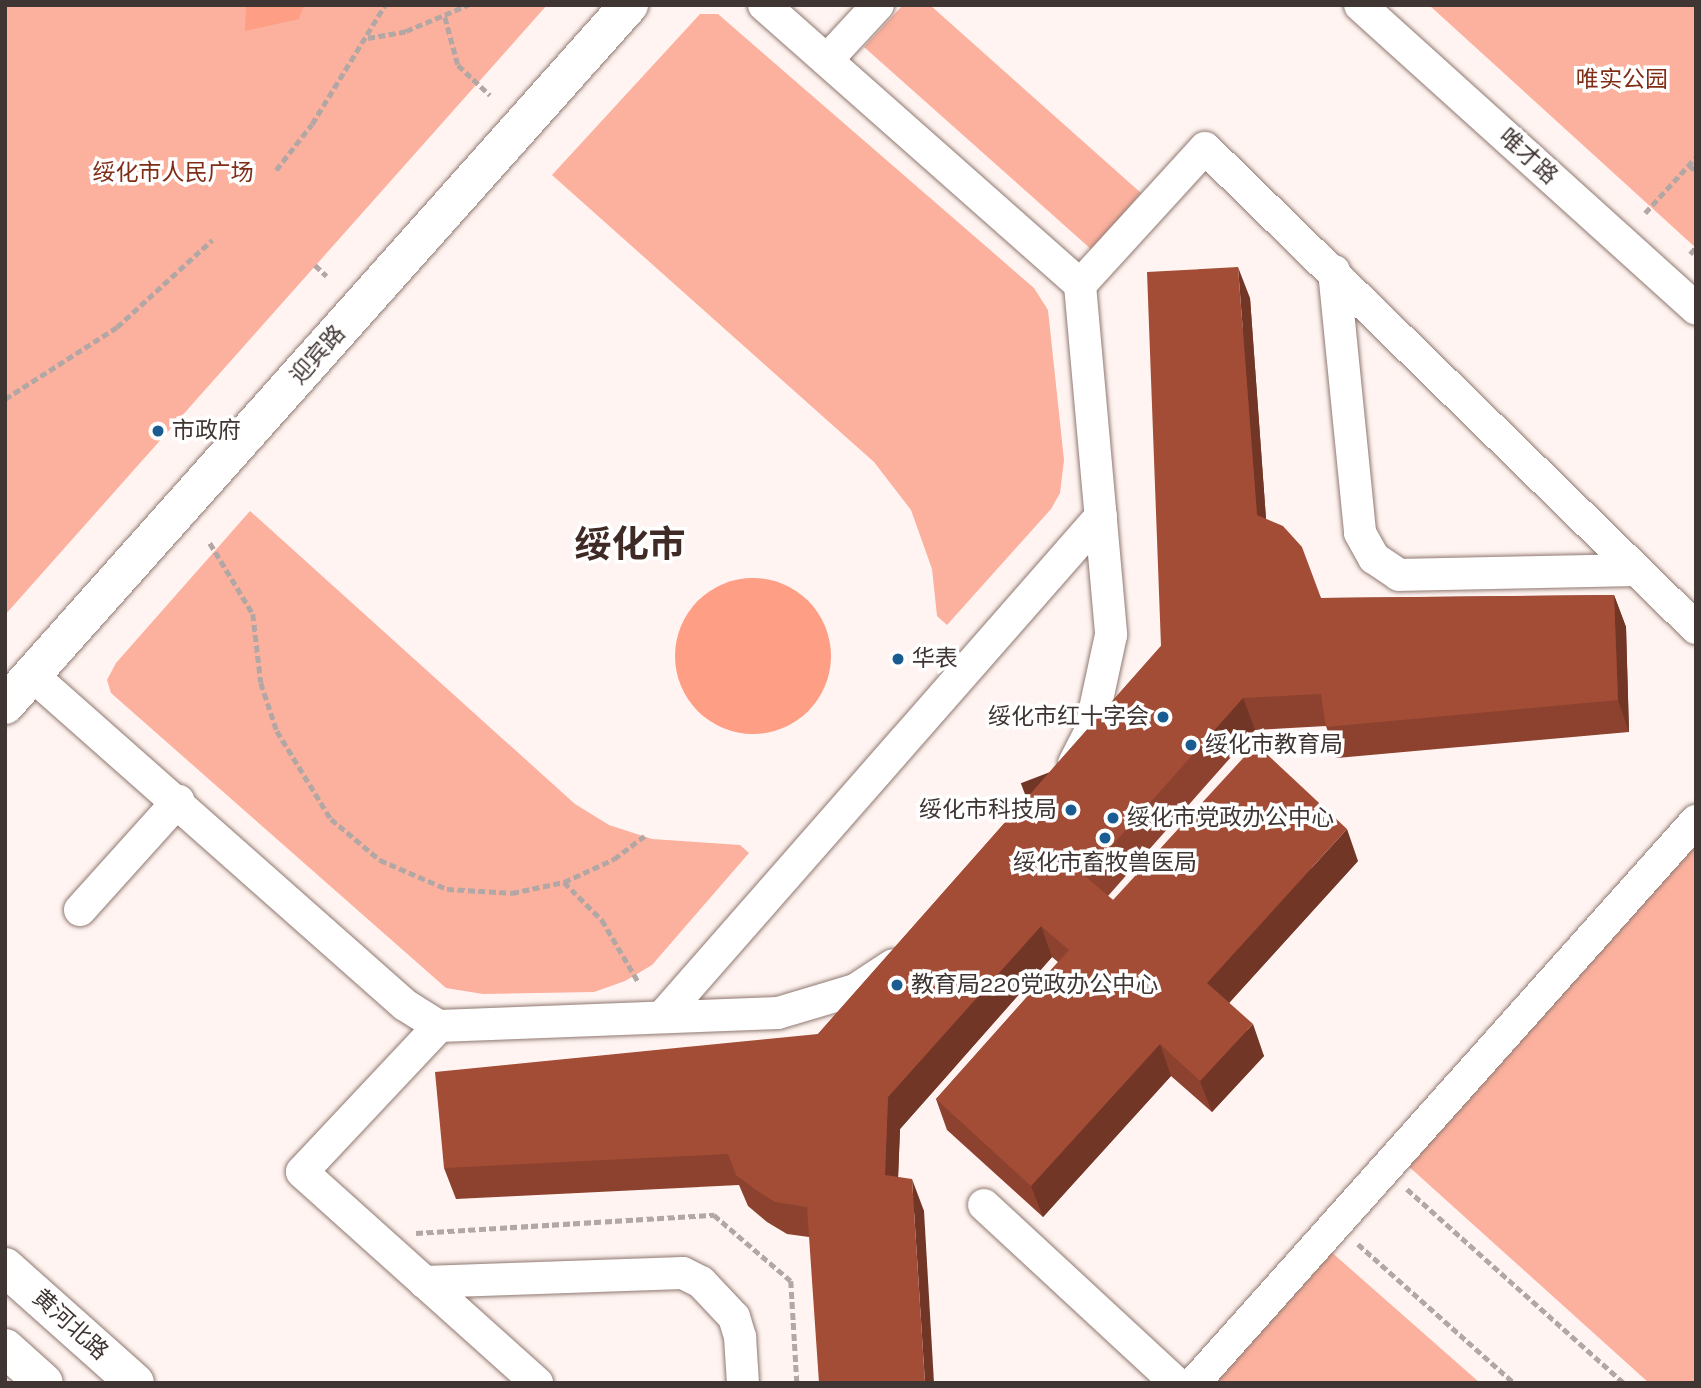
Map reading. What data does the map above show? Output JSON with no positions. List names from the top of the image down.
{
  "streets": {
    "main road": ["迎宾路", "黄河北路"],
    "street": ["唯才路"]
  },
  "districts": ["绥化市"],
  "parks": ["唯实公园", "绥化市人民广场"],
  "places": [
    "市政府",
    "华表",
    "绥化市红十字会",
    "绥化市教育局",
    "绥化市科技局",
    "绥化市党政办公中心",
    "绥化市畜牧兽医局",
    "教育局220党政办公中心"
  ]
}
